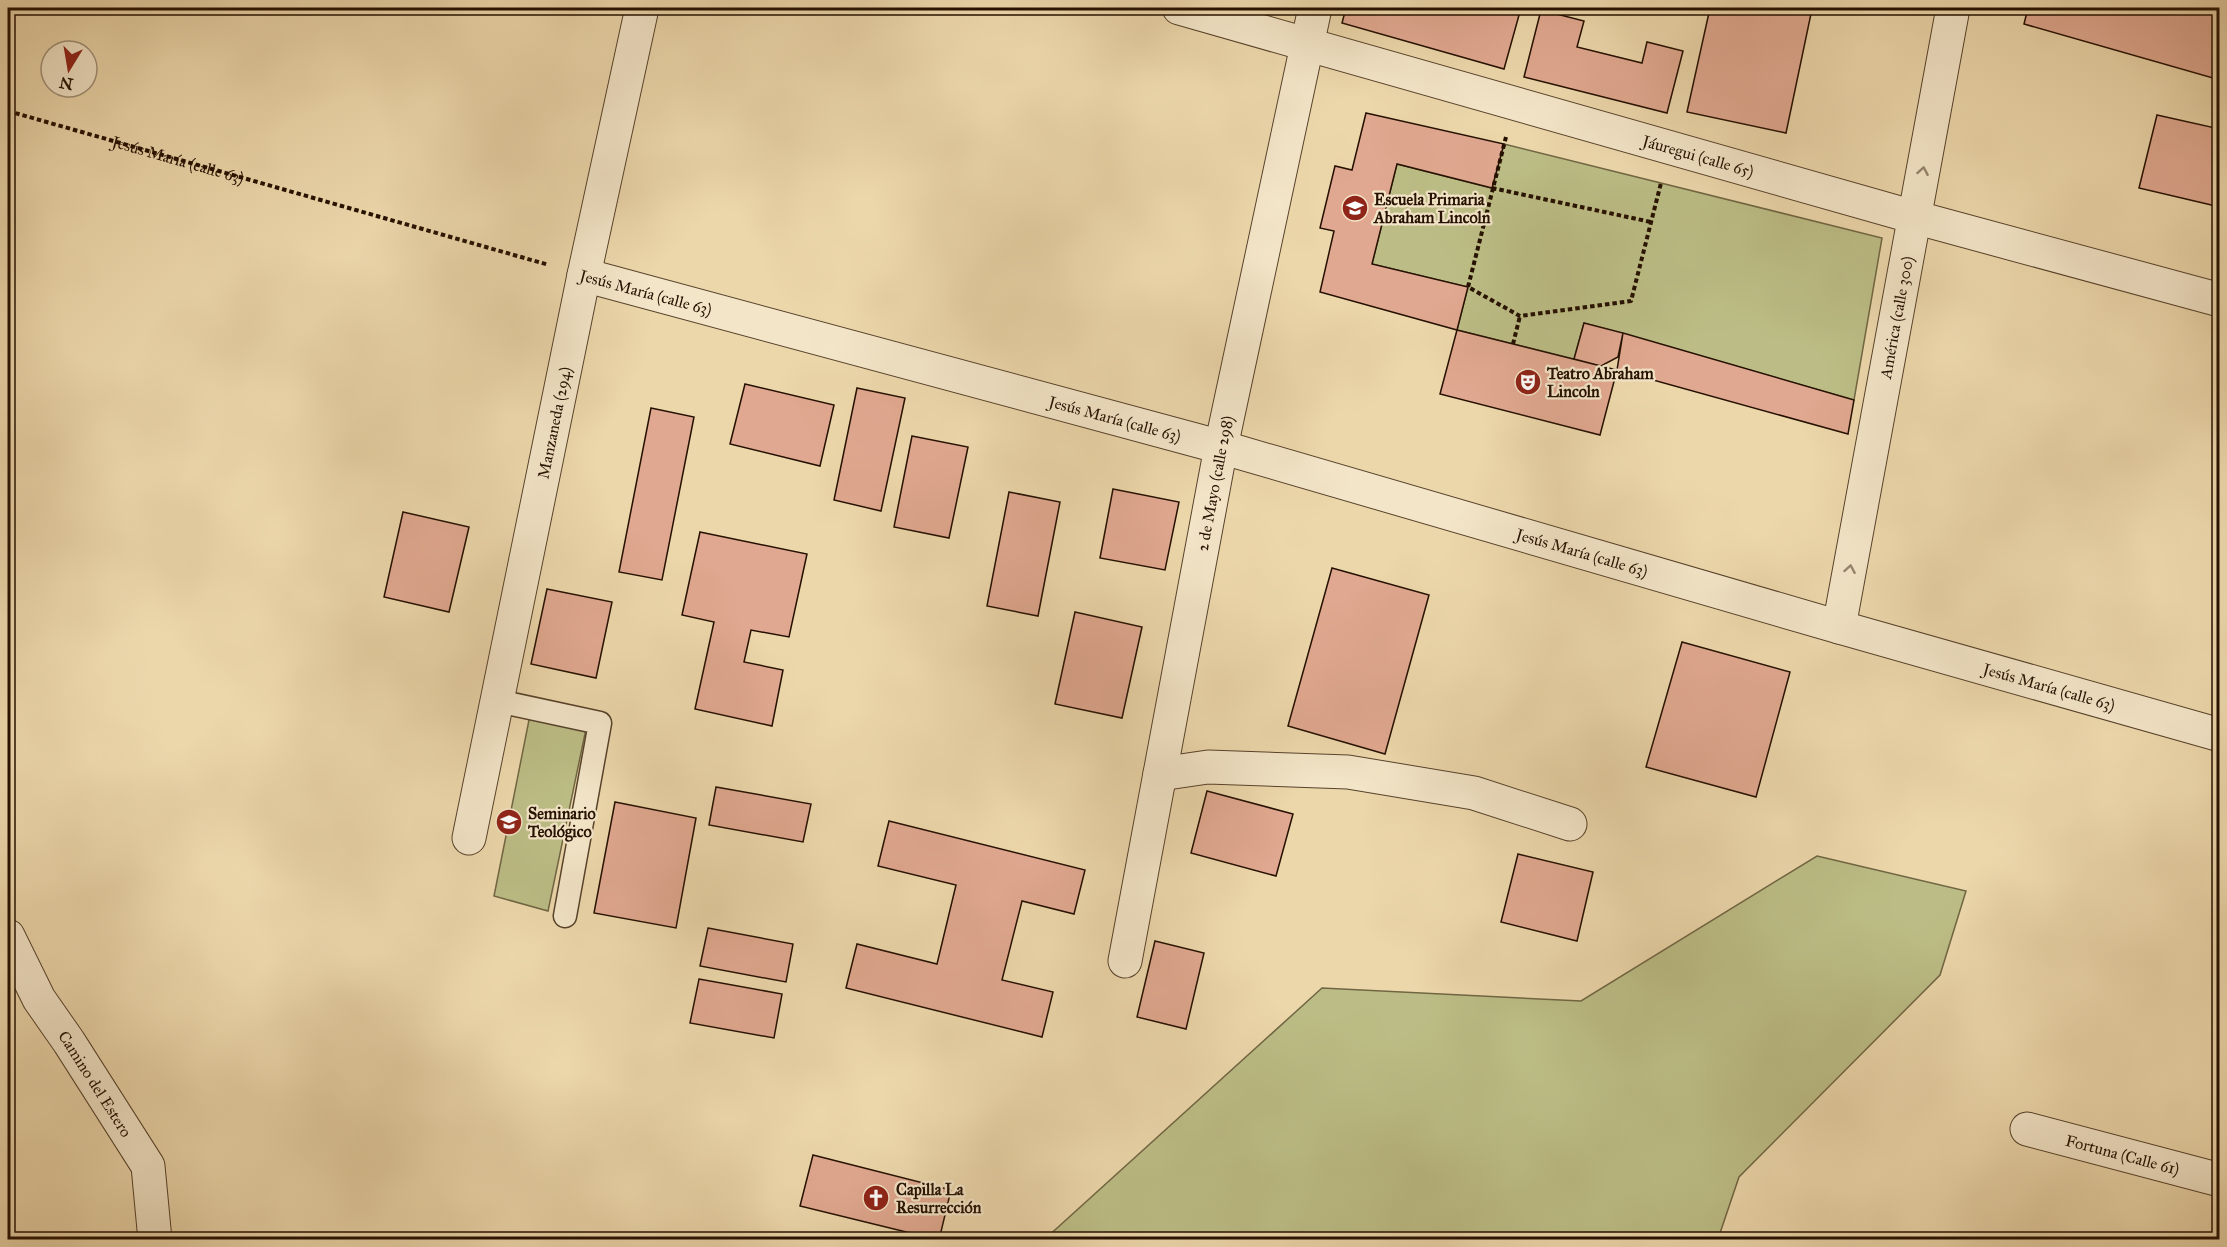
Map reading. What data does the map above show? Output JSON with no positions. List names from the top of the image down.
{
  "streets": {
    "street": [
      "Jáuregui (calle 65)",
      "Jesús María (calle 63)",
      "América (calle 300)",
      "Manzaneda (294)",
      "2 de Mayo (calle 298)",
      "Camino del Estero",
      "Fortuna (Calle 61)"
    ]
  },
  "crossings": [
    ["Jáuregui (calle 65)", "América (calle 300)"],
    ["Jáuregui (calle 65)", "2 de Mayo (calle 298)"],
    ["Jesús María (calle 63)", "América (calle 300)"],
    ["Jesús María (calle 63)", "Manzaneda (294)"],
    ["Jesús María (calle 63)", "2 de Mayo (calle 298)"]
  ],
  "one_way": ["América (calle 300)"],
  "places": {
    "school or university": ["Escuela Primaria Abraham Lincoln", "Seminario Teológico"],
    "theatre": ["Teatro Abraham Lincoln"],
    "church": ["Capilla La Resurrección"]
  },
  "north": "bottom"
}
